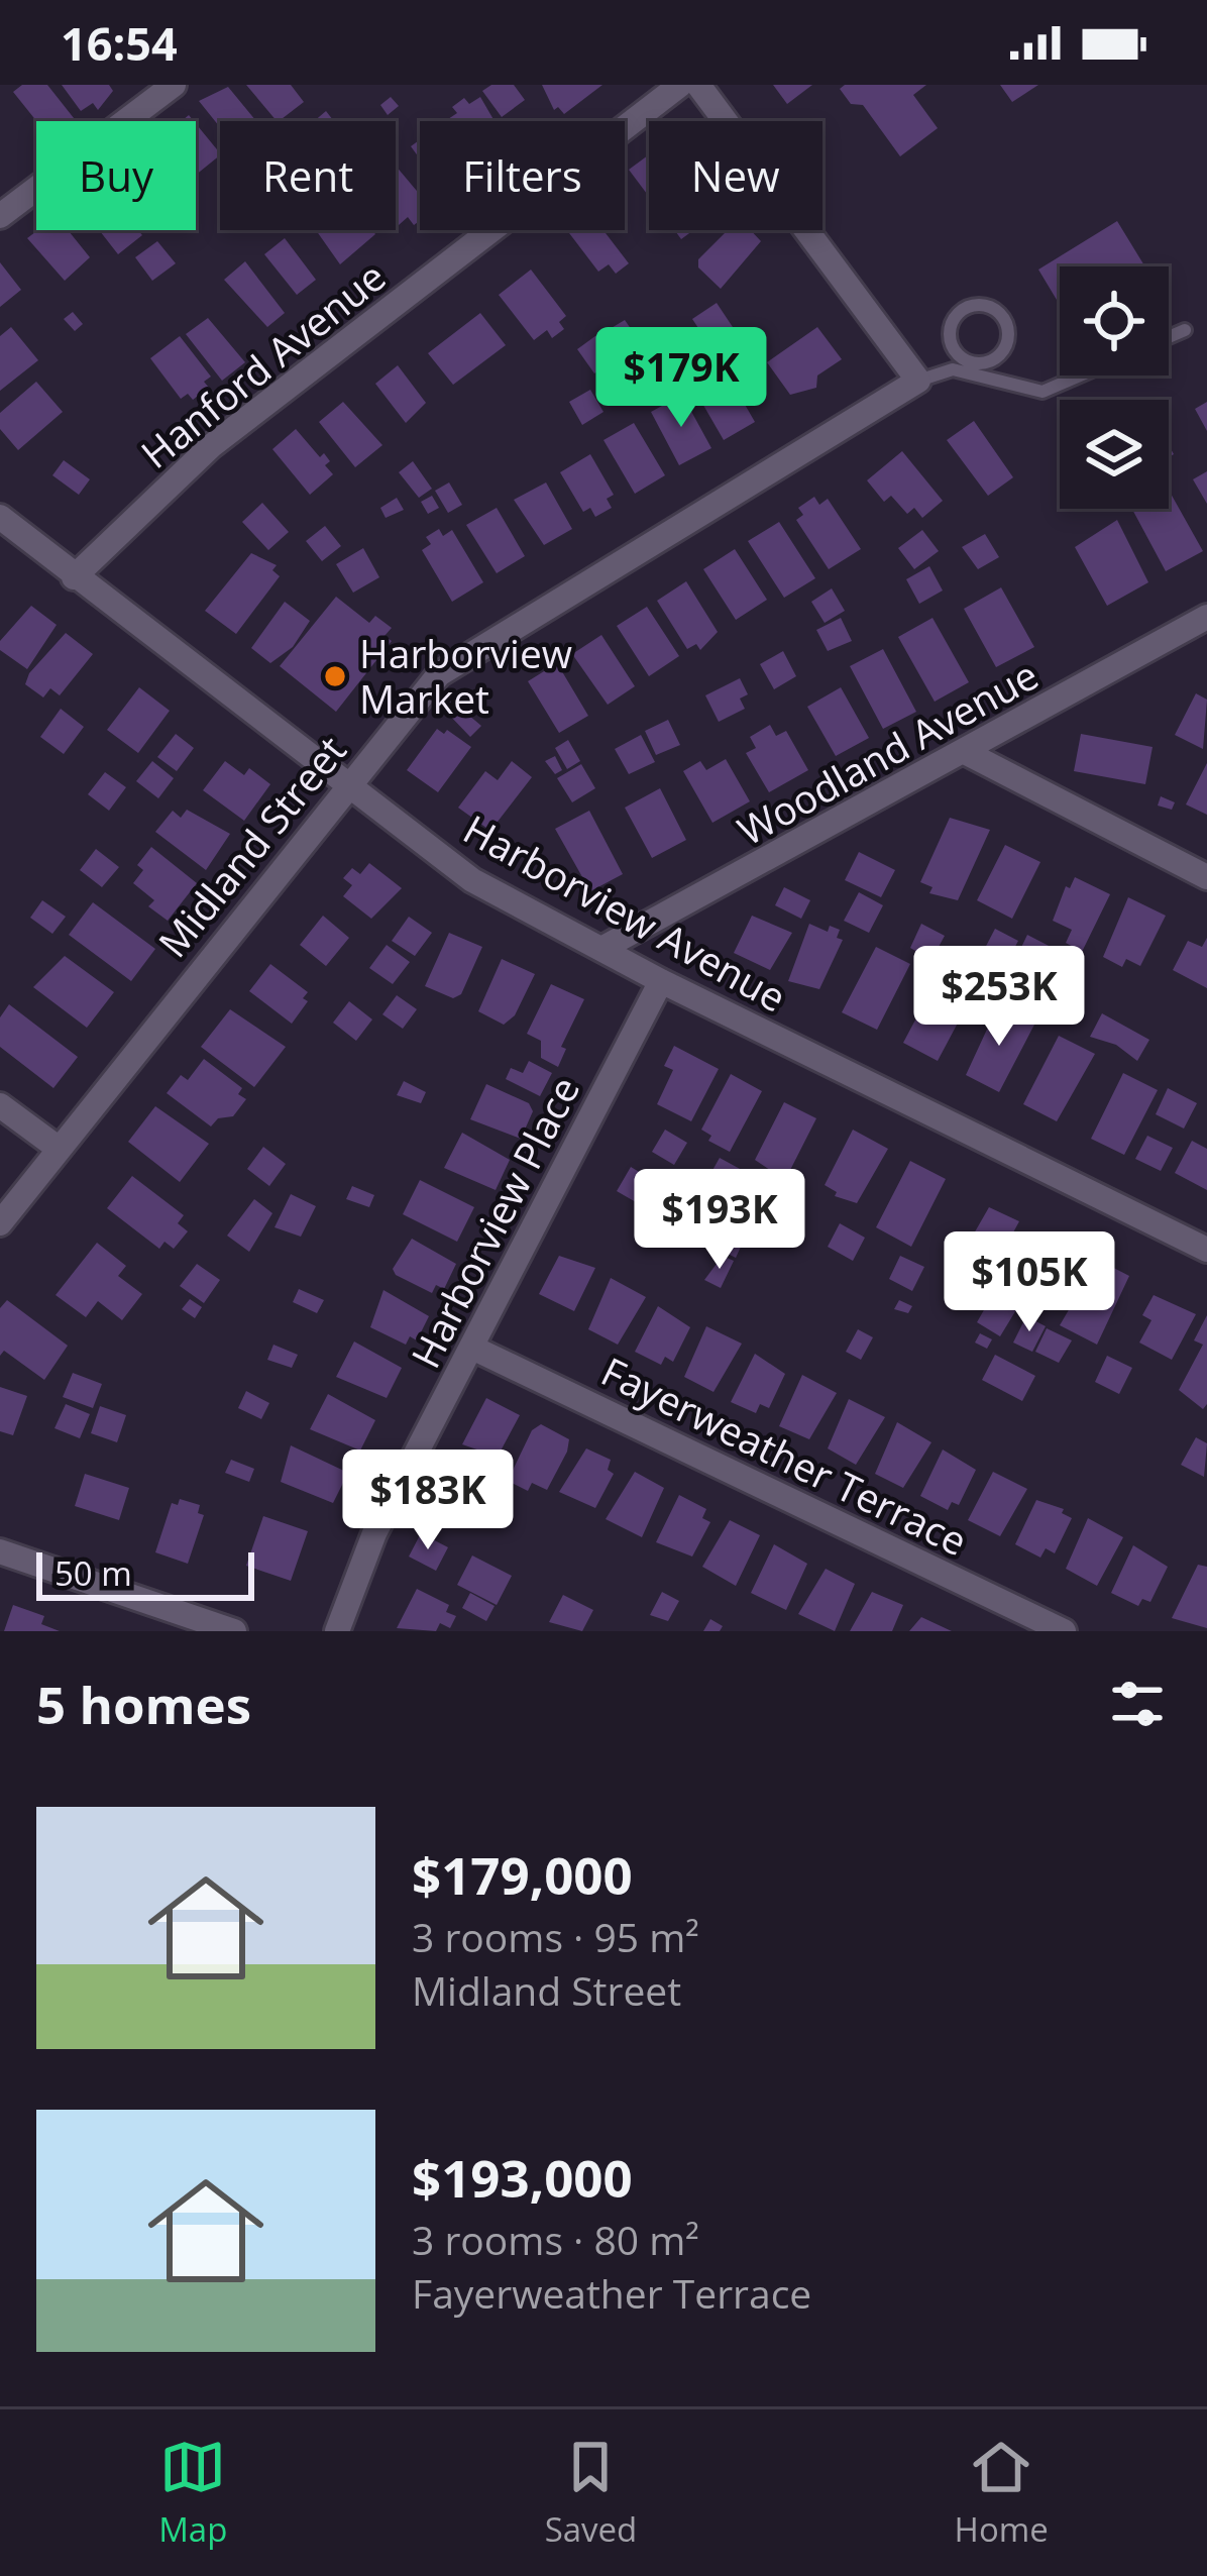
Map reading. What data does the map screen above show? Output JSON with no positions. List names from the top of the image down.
{
  "streets": {
    "street": [
      "Hanford Avenue",
      "Woodland Avenue",
      "Midland Street",
      "Harborview Avenue",
      "Harborview Place",
      "Fayerweather Terrace"
    ]
  },
  "crossings": [
    ["Hanford Avenue", "Harborview Avenue"],
    ["Woodland Avenue", "Harborview Avenue"],
    ["Midland Street", "Harborview Avenue"],
    ["Harborview Avenue", "Harborview Place"],
    ["Harborview Place", "Fayerweather Terrace"]
  ],
  "places": ["Harborview Market"],
  "scale_bar": "50 m",
  "page": {
    "status": "16:54",
    "chip": [
      "Buy",
      "Rent",
      "Filters",
      "New"
    ],
    "price": [
      "$179K",
      "$253K",
      "$193K",
      "$105K",
      "$183K"
    ],
    "scale": "50 m",
    "heading": "5 homes",
    "list": [
      {
        "name": "$179,000",
        "note": "3 rooms · 95 m² · Midland Street"
      },
      {
        "name": "$193,000",
        "note": "3 rooms · 80 m² · Fayerweather Terrace"
      }
    ],
    "tabs": ["Map", "Saved", "Home"]
  }
}
